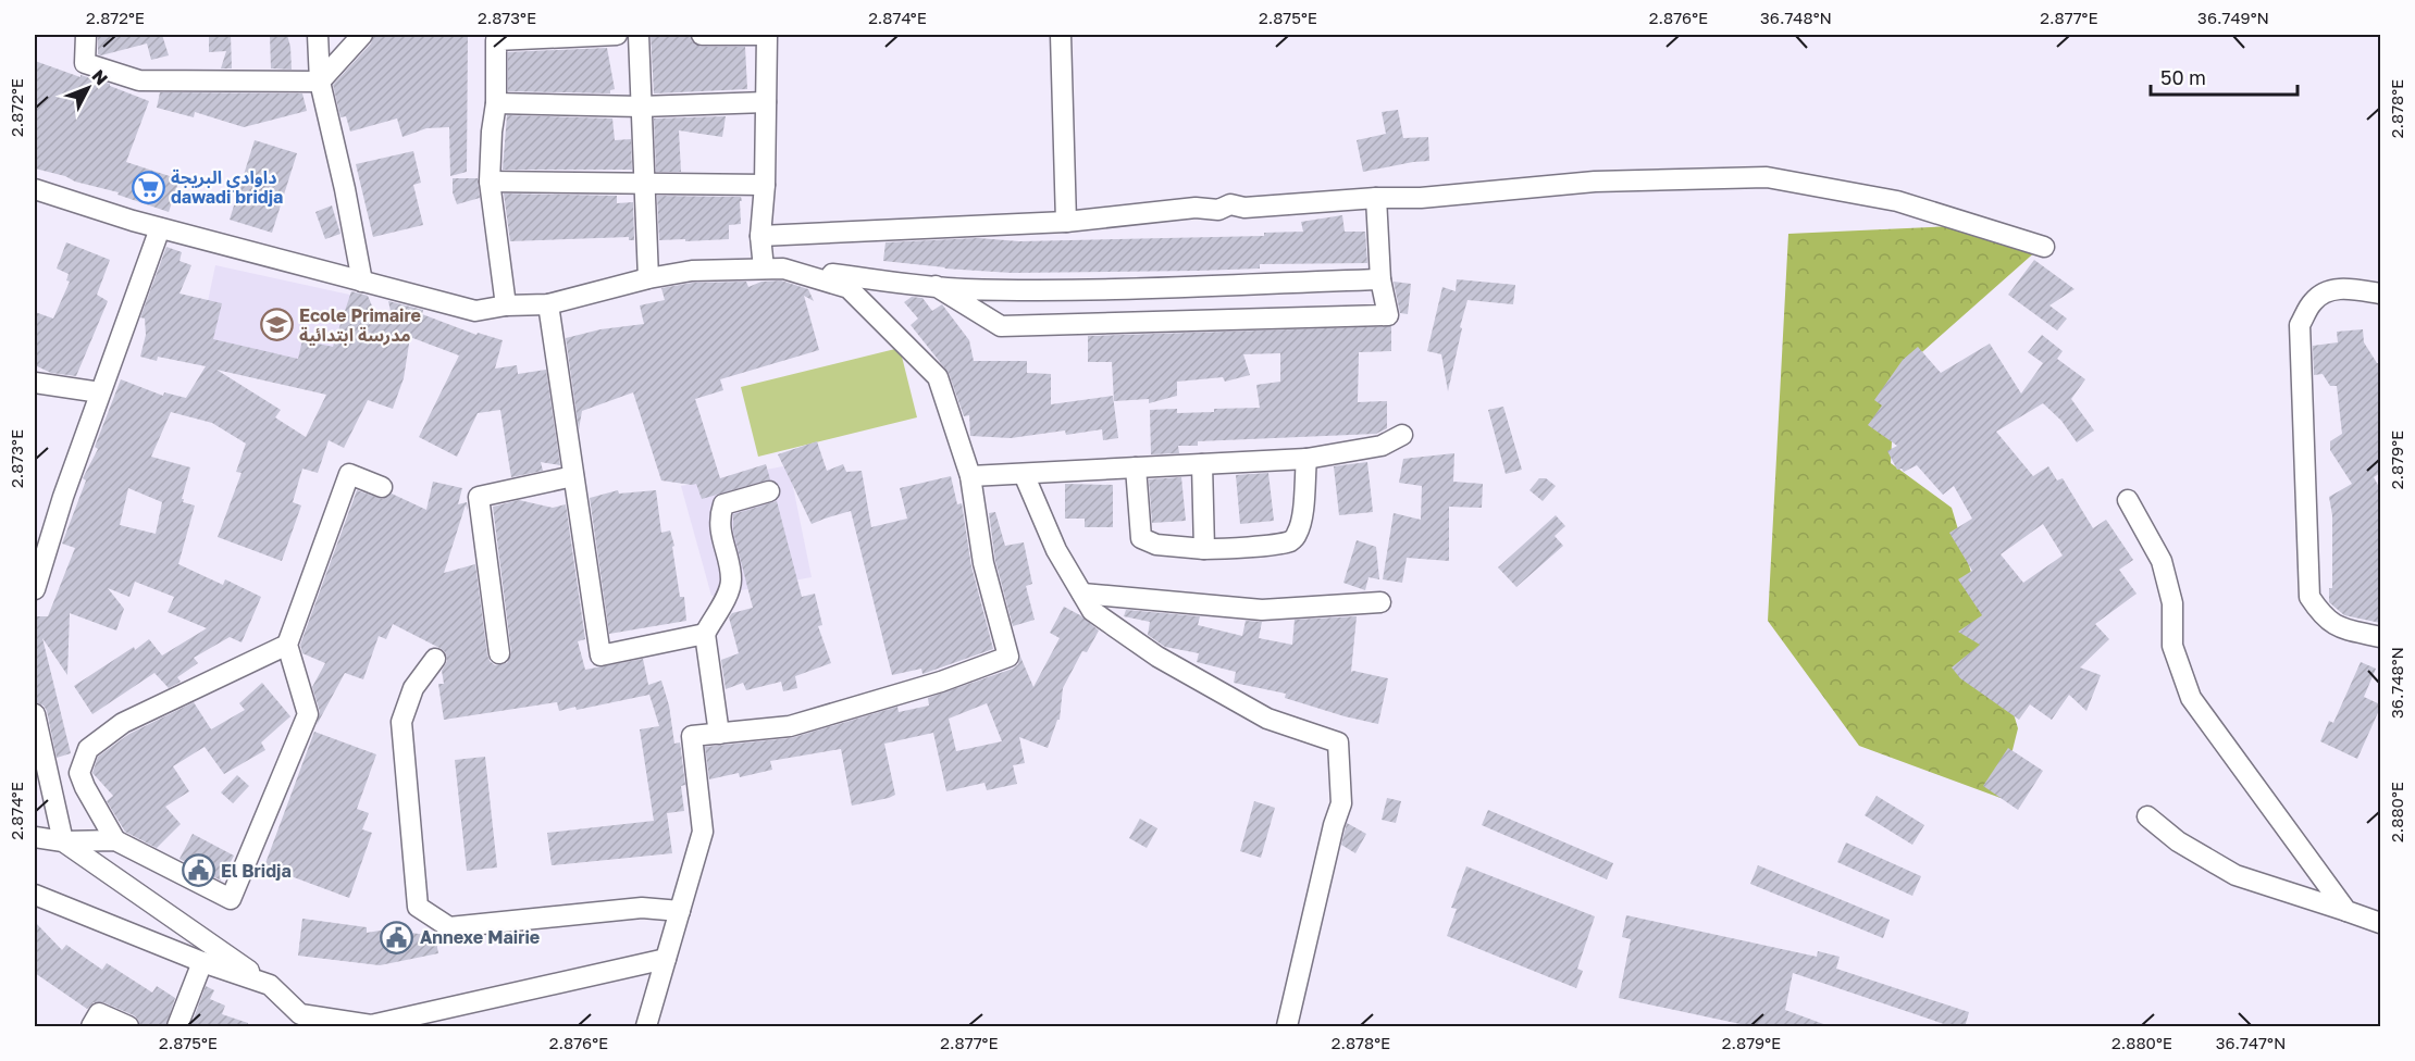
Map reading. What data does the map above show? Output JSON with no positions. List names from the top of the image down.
{
  "places": {
    "supermarket": ["داوادي البريجة dawadi bridja"],
    "school or university": ["Ecole Primaire مدرسة ابتدائية"],
    "public building": ["El Bridja", "Annexe Mairie"]
  },
  "scale_bar": "50 m",
  "north": "top right",
  "coordinates": [
    "2.872°E",
    "2.873°E",
    "2.874°E",
    "2.875°E",
    "2.876°E",
    "36.748°N",
    "2.877°E",
    "36.749°N",
    "2.878°E",
    "2.879°E",
    "2.880°E",
    "36.747°N"
  ]
}
